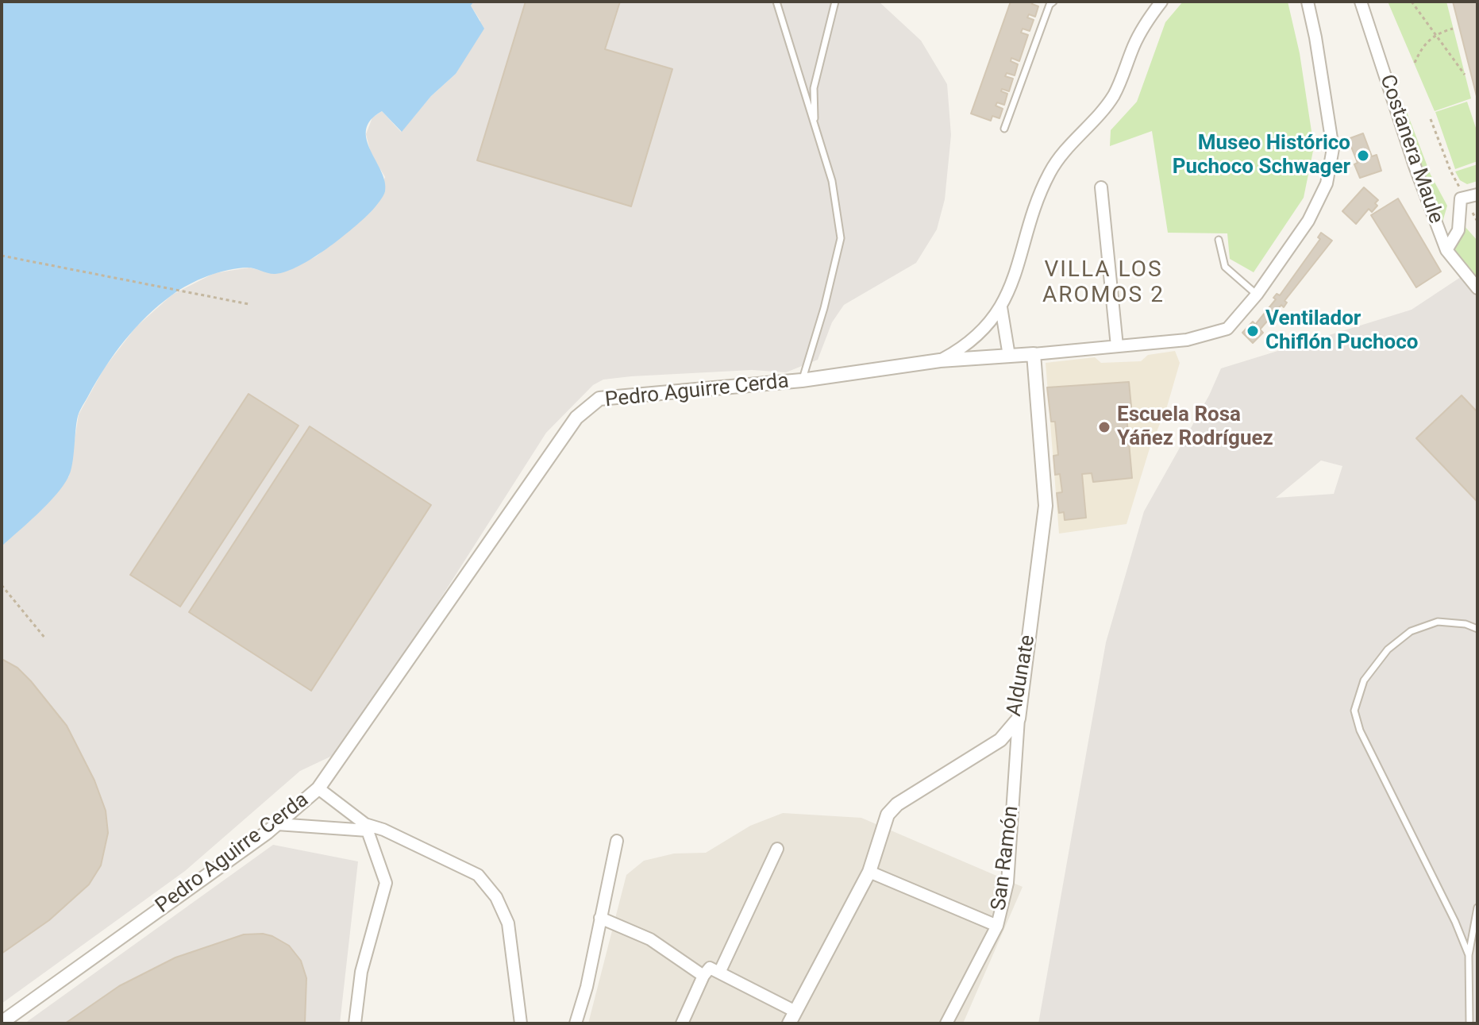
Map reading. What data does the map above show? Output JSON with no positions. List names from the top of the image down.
{
  "streets": {
    "street": [
      "Costanera Maule",
      "Pedro Aguirre Cerda",
      "Aldunate",
      "San Ramón"
    ]
  },
  "crossings": [
    ["Pedro Aguirre Cerda", "Aldunate"],
    ["Aldunate", "San Ramón"]
  ],
  "districts": ["VILLA LOS AROMOS 2"],
  "places": ["Museo Histórico Puchoco Schwager", "Ventilador Chiflón Puchoco", "Escuela Rosa Yáñez Rodríguez"]
}
